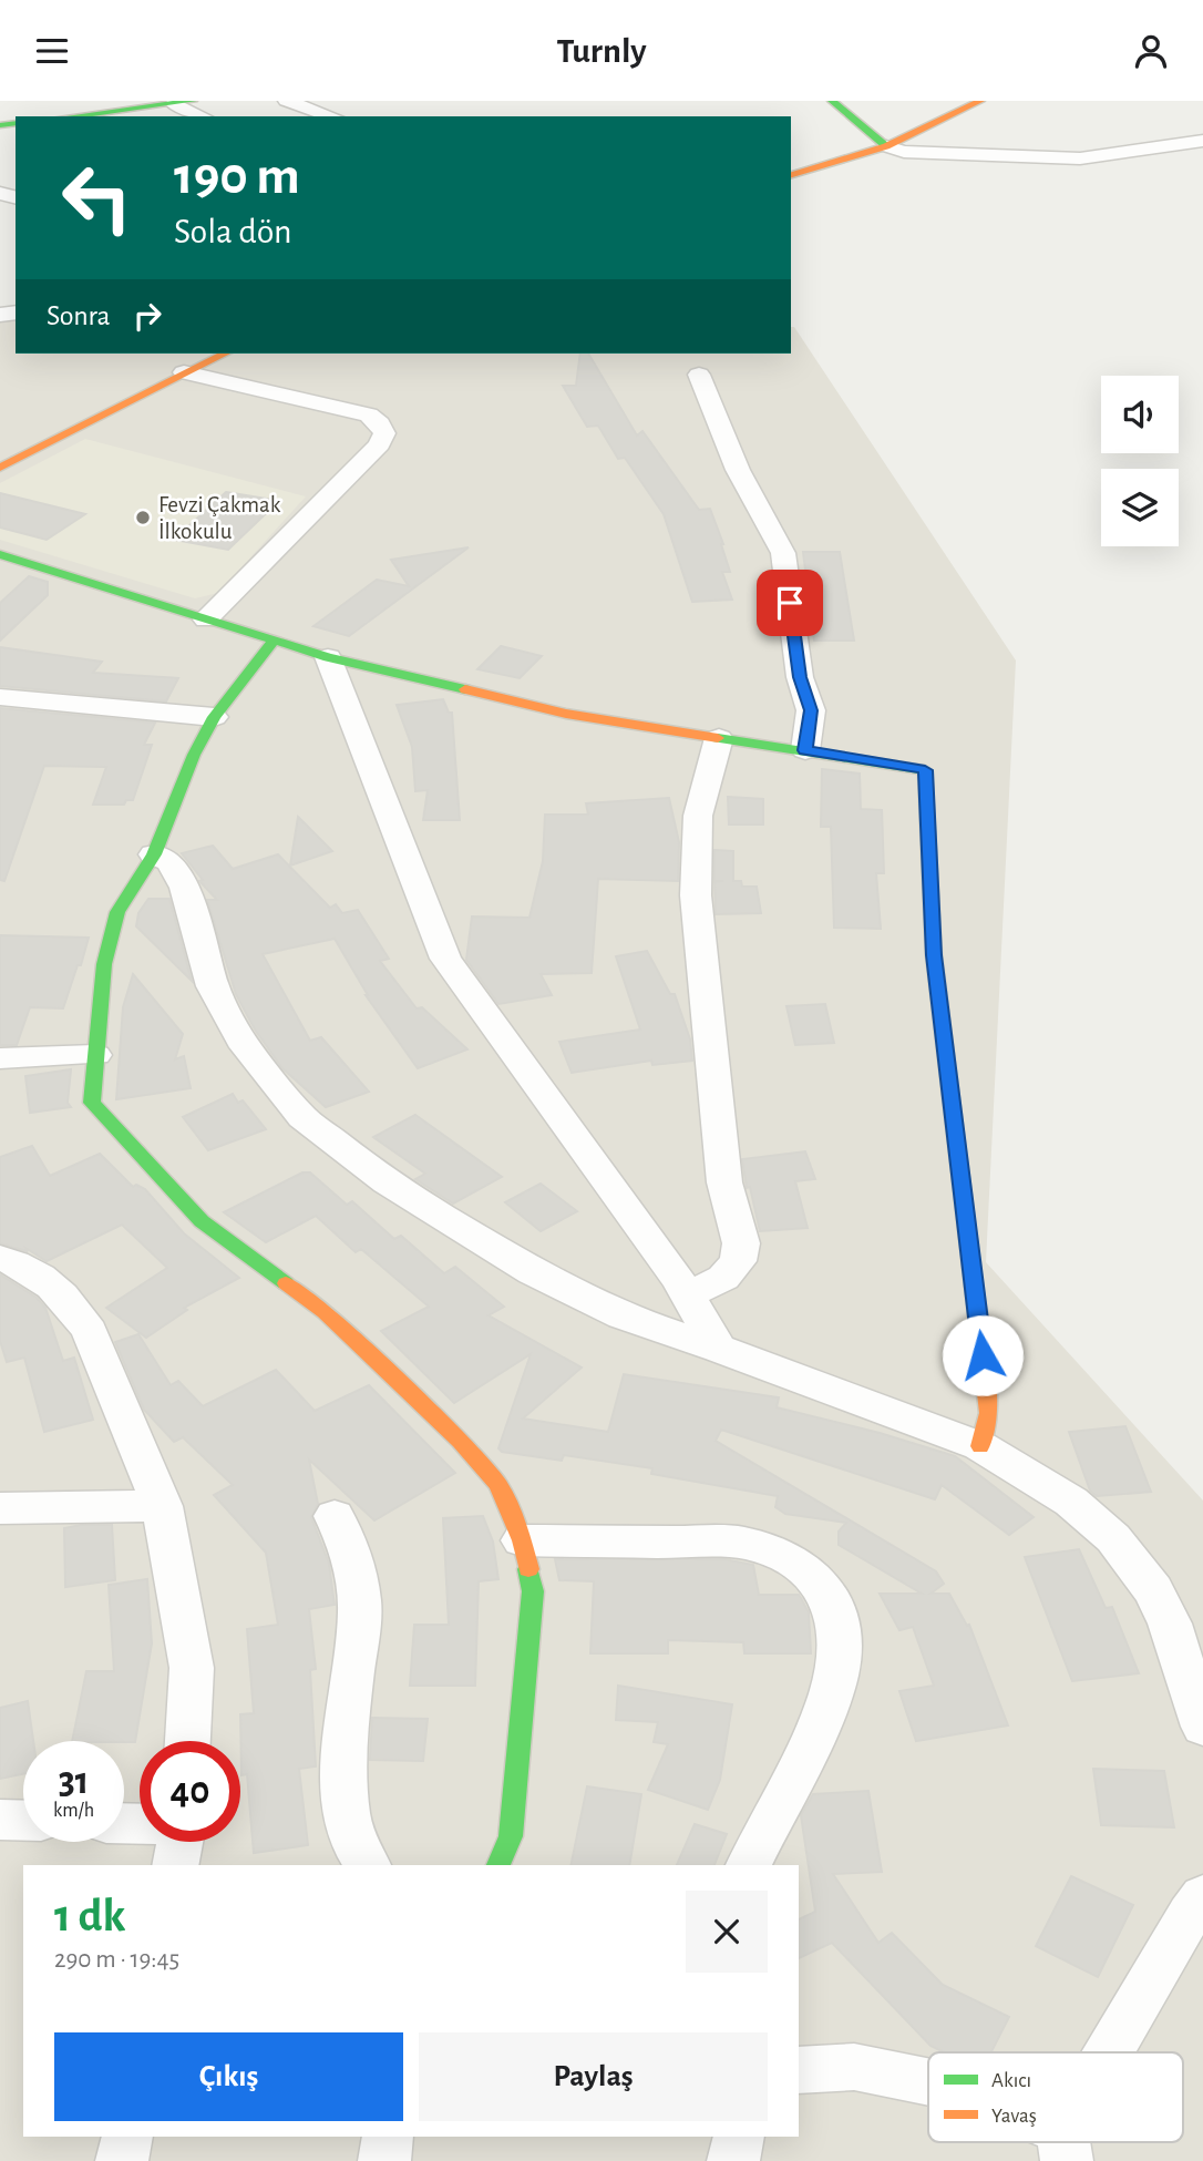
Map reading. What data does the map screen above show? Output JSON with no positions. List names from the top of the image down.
{
  "places": ["Fevzi Çakmak İlkokulu"],
  "legend": ["Akıcı", "Yavaş"],
  "page": {
    "header": "Turnly",
    "turn": ["190 m", "Sola dön"],
    "then": "Sonra",
    "speed": "31 km/h",
    "limit": "40",
    "heading": ["1 dk", "290 m · 19:45"],
    "buttons": ["Çıkış", "Paylaş"]
  }
}
